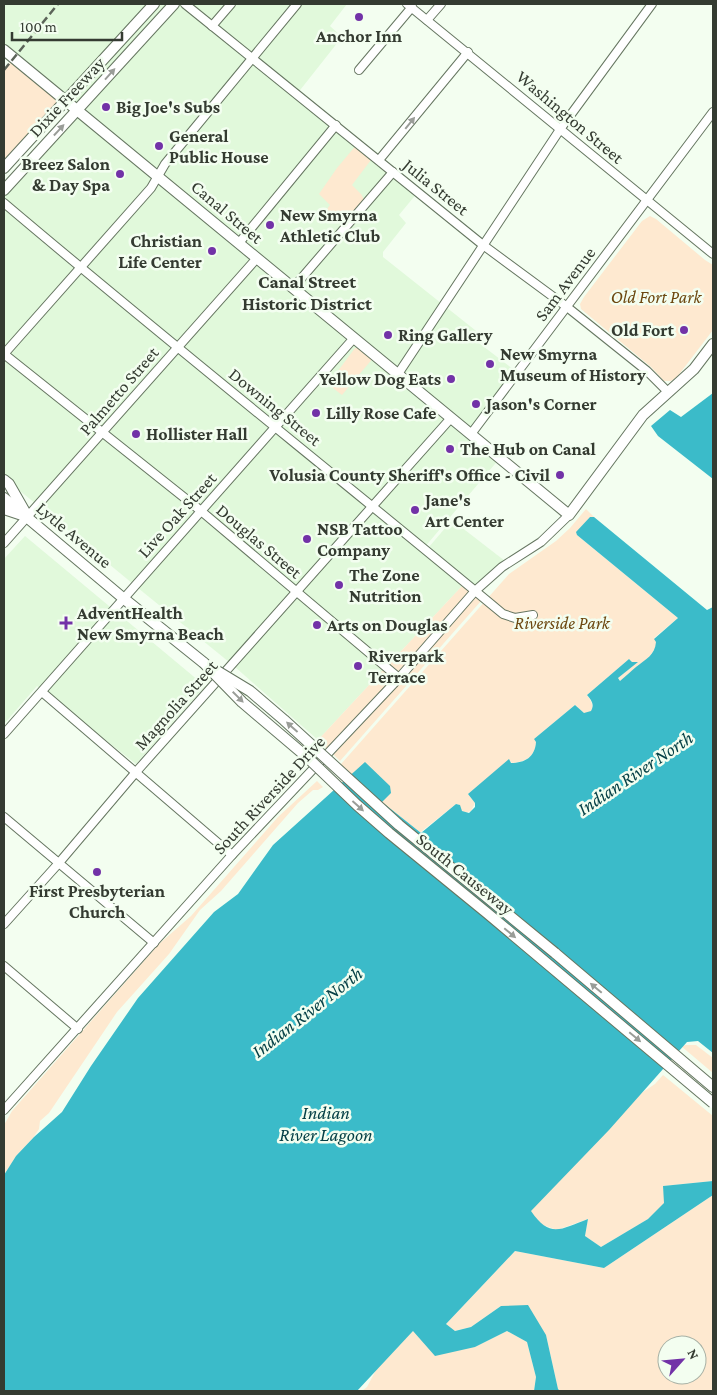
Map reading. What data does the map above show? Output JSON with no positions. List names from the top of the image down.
{
  "streets": {
    "main road": [
      "Dixie Freeway",
      "Canal Street",
      "Lytle Avenue",
      "South Causeway"
    ],
    "street": [
      "Washington Street",
      "Julia Street",
      "Sam Avenue",
      "Palmetto Street",
      "Downing Street",
      "Live Oak Street",
      "Douglas Street",
      "Magnolia Street",
      "South Riverside Drive"
    ]
  },
  "crossings": [
    ["Dixie Freeway", "Canal Street"],
    ["Washington Street", "Sam Avenue"],
    ["Julia Street", "Sam Avenue"],
    ["Canal Street", "Sam Avenue"],
    ["Canal Street", "Palmetto Street"],
    ["Canal Street", "Live Oak Street"],
    ["Canal Street", "Magnolia Street"],
    ["Canal Street", "South Riverside Drive"],
    ["Palmetto Street", "Downing Street"],
    ["Palmetto Street", "Lytle Avenue"],
    ["Palmetto Street", "Douglas Street"],
    ["Downing Street", "Live Oak Street"],
    ["Downing Street", "Magnolia Street"],
    ["Downing Street", "South Riverside Drive"],
    ["Live Oak Street", "Lytle Avenue"],
    ["Live Oak Street", "Douglas Street"],
    ["Live Oak Street", "South Causeway"],
    ["Lytle Avenue", "South Causeway"],
    ["Douglas Street", "Magnolia Street"],
    ["Douglas Street", "South Riverside Drive"]
  ],
  "districts": ["Canal Street Historic District"],
  "water": ["Indian River North", "Indian River Lagoon"],
  "parks": ["Old Fort Park", "Riverside Park"],
  "places": {
    "other": [
      "Anchor Inn",
      "Big Joe's Subs",
      "General Public House",
      "Breez Salon & Day Spa",
      "New Smyrna Athletic Club",
      "Christian Life Center",
      "Old Fort",
      "Ring Gallery",
      "New Smyrna Museum of History",
      "Yellow Dog Eats",
      "Jason's Corner",
      "Lilly Rose Cafe",
      "Hollister Hall",
      "The Hub on Canal",
      "Volusia County Sheriff's Office - Civil",
      "Jane's Art Center",
      "NSB Tattoo Company",
      "The Zone Nutrition",
      "Arts on Douglas",
      "Riverpark Terrace",
      "First Presbyterian Church"
    ],
    "health": ["AdventHealth New Smyrna Beach"]
  },
  "scale_bar": "100 m",
  "north": "top right"
}
